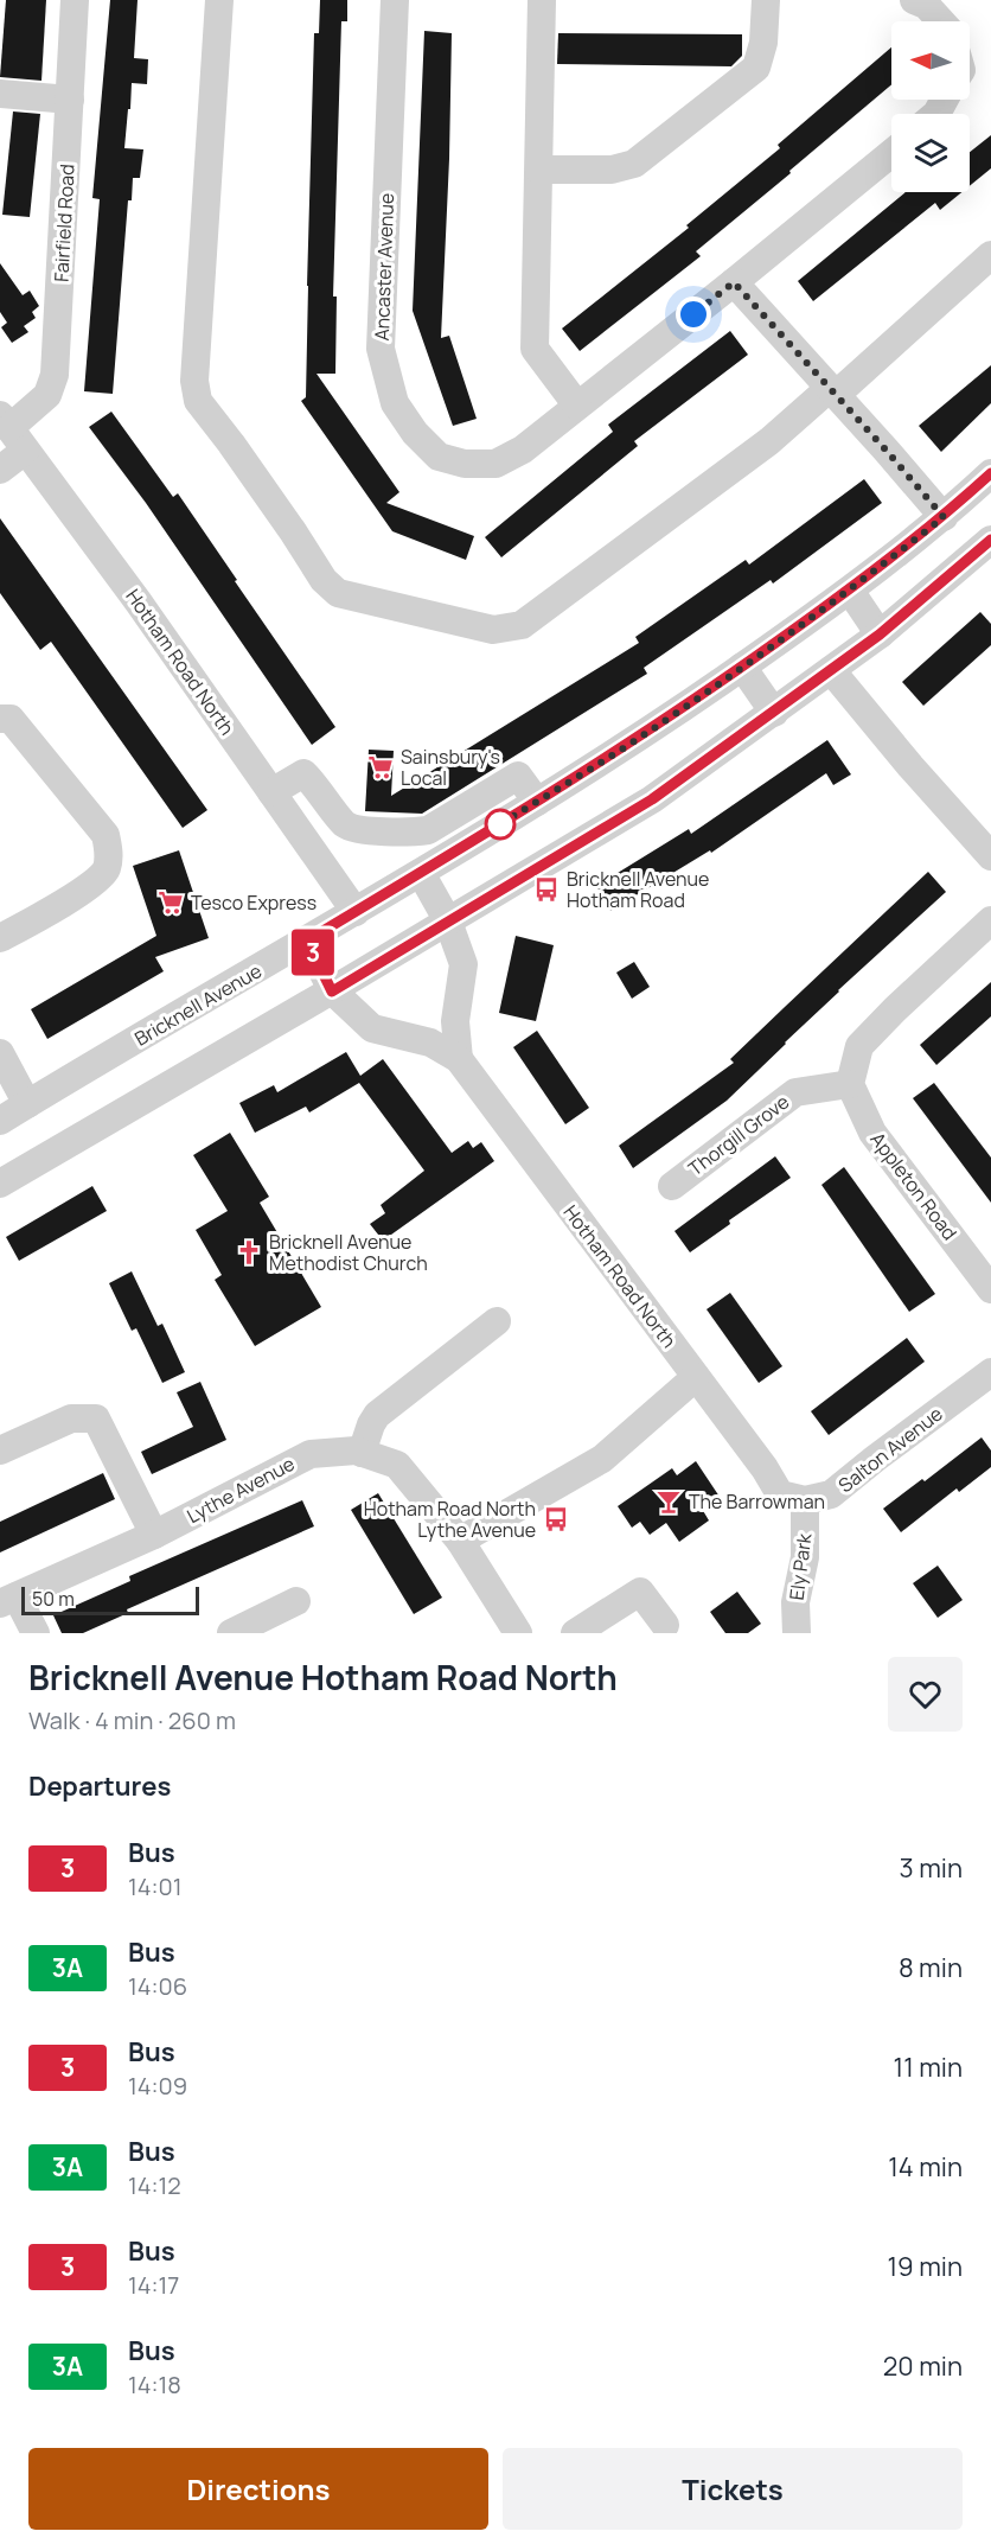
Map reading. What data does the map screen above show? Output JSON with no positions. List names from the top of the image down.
{
  "streets": {
    "street": [
      "Fairfield Road",
      "Ancaster Avenue",
      "Hotham Road North",
      "Bricknell Avenue",
      "Thorgill Grove",
      "Appleton Road",
      "Salton Avenue",
      "Lythe Avenue",
      "Ely Park"
    ]
  },
  "crossings": [
    ["Fairfield Road", "Hotham Road North"],
    ["Hotham Road North", "Bricknell Avenue"],
    ["Hotham Road North", "Salton Avenue"],
    ["Hotham Road North", "Ely Park"],
    ["Thorgill Grove", "Appleton Road"],
    ["Salton Avenue", "Ely Park"]
  ],
  "places": {
    "supermarket": ["Sainsbury's Local", "Tesco Express"],
    "bus stop": ["Bricknell Avenue Hotham Road", "Hotham Road North Lythe Avenue"],
    "church": ["Bricknell Avenue Methodist Church"],
    "bar": ["The Barrowman"]
  },
  "lines": ["bus line 3"],
  "scale_bar": "50 m",
  "north": "left",
  "page": {
    "on_map": "3",
    "scale": "50 m",
    "heading": [
      ["Bricknell Avenue Hotham Road North", "Walk · 4 min · 260 m"],
      "Departures"
    ],
    "list": [
      {
        "mark": "3",
        "name": "Bus",
        "note": "14:01",
        "value": "3 min"
      },
      {
        "mark": "3A",
        "name": "Bus",
        "note": "14:06",
        "value": "8 min"
      },
      {
        "mark": "3",
        "name": "Bus",
        "note": "14:09",
        "value": "11 min"
      },
      {
        "mark": "3A",
        "name": "Bus",
        "note": "14:12",
        "value": "14 min"
      },
      {
        "mark": "3",
        "name": "Bus",
        "note": "14:17",
        "value": "19 min"
      },
      {
        "mark": "3A",
        "name": "Bus",
        "note": "14:18",
        "value": "20 min"
      }
    ],
    "buttons": ["Directions", "Tickets"]
  }
}
